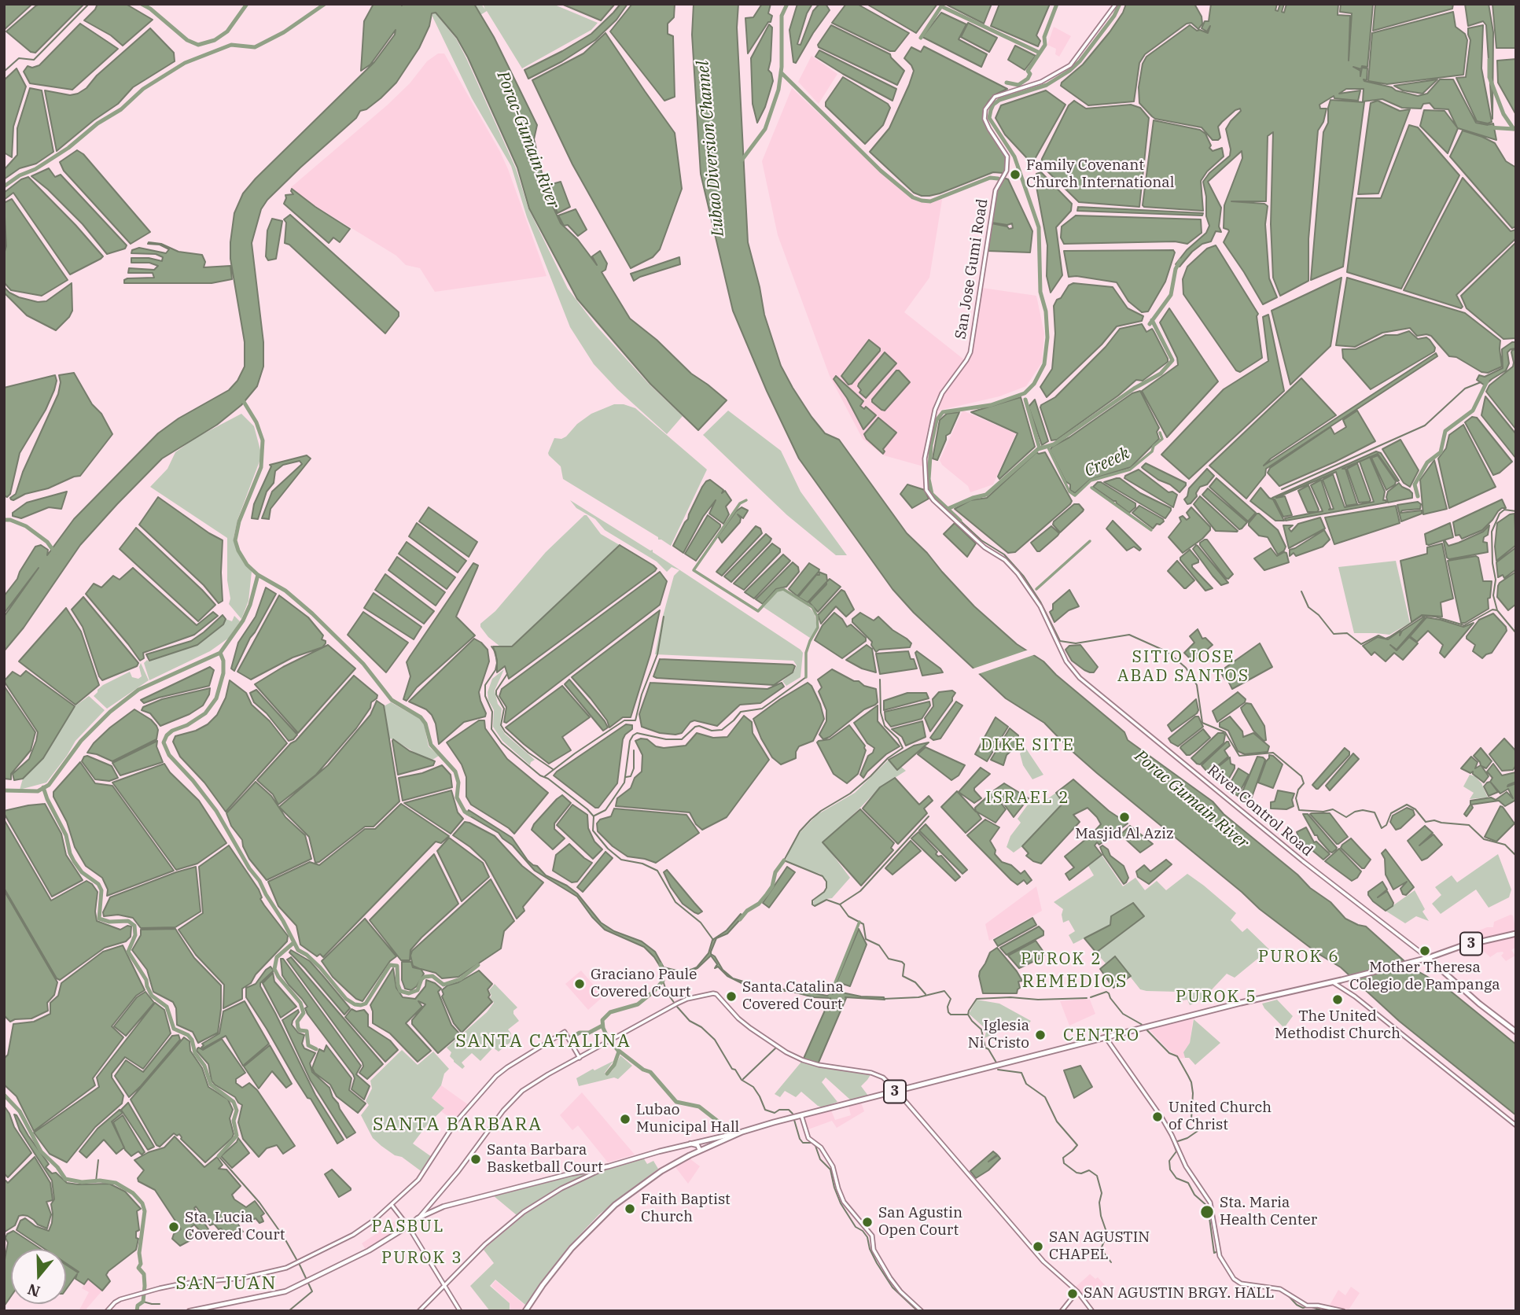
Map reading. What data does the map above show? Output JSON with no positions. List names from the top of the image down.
{
  "streets": {
    "main road": ["3"],
    "street": ["San Jose Gumi Road", "River Control Road"]
  },
  "crossings": [
    ["San Jose Gumi Road", "River Control Road"],
    ["River Control Road", "3"]
  ],
  "districts": [
    "SITIO JOSE ABAD SANTOS",
    "DIKE SITE",
    "ISRAEL 2",
    "PUROK 6",
    "PUROK 2",
    "REMEDIOS",
    "PUROK 5",
    "CENTRO",
    "SANTA CATALINA",
    "SANTA BARBARA",
    "PASBUL",
    "PUROK 3",
    "SAN JUAN"
  ],
  "water": [
    "Porac-Gumain River",
    "Lubao Diversion Channel",
    "Creeek",
    "Porac Gumain River"
  ],
  "places": [
    "Family Covenant Church International",
    "Masjid Al Aziz",
    "Mother Theresa Colegio de Pampanga",
    "Graciano Paule Covered Court",
    "Santa Catalina Covered Court",
    "The United Methodist Church",
    "Iglesia Ni Cristo",
    "United Church of Christ",
    "Lubao Municipal Hall",
    "Santa Barbara Basketball Court",
    "Faith Baptist Church",
    "Sta. Maria Health Center",
    "San Agustin Open Court",
    "Sta. Lucia Covered Court",
    "SAN AGUSTIN CHAPEL",
    "SAN AGUSTIN BRGY. HALL"
  ],
  "north": "bottom"
}
